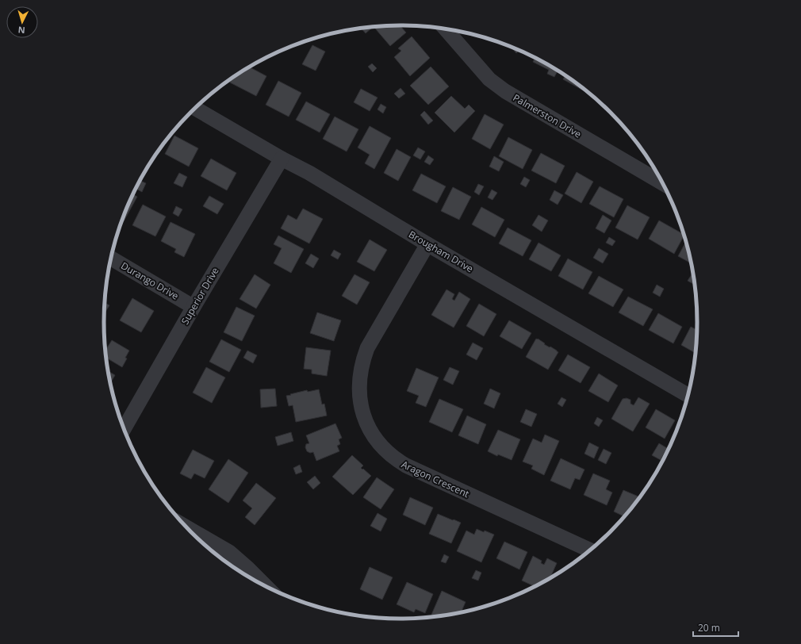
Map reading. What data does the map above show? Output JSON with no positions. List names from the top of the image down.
{
  "streets": {
    "street": [
      "Palmerston Drive",
      "Brougham Drive",
      "Durango Drive",
      "Superior Drive",
      "Aragon Crescent"
    ]
  },
  "crossings": [
    ["Brougham Drive", "Superior Drive"],
    ["Brougham Drive", "Aragon Crescent"],
    ["Durango Drive", "Superior Drive"]
  ],
  "scale_bar": "20 m",
  "north": "bottom"
}
